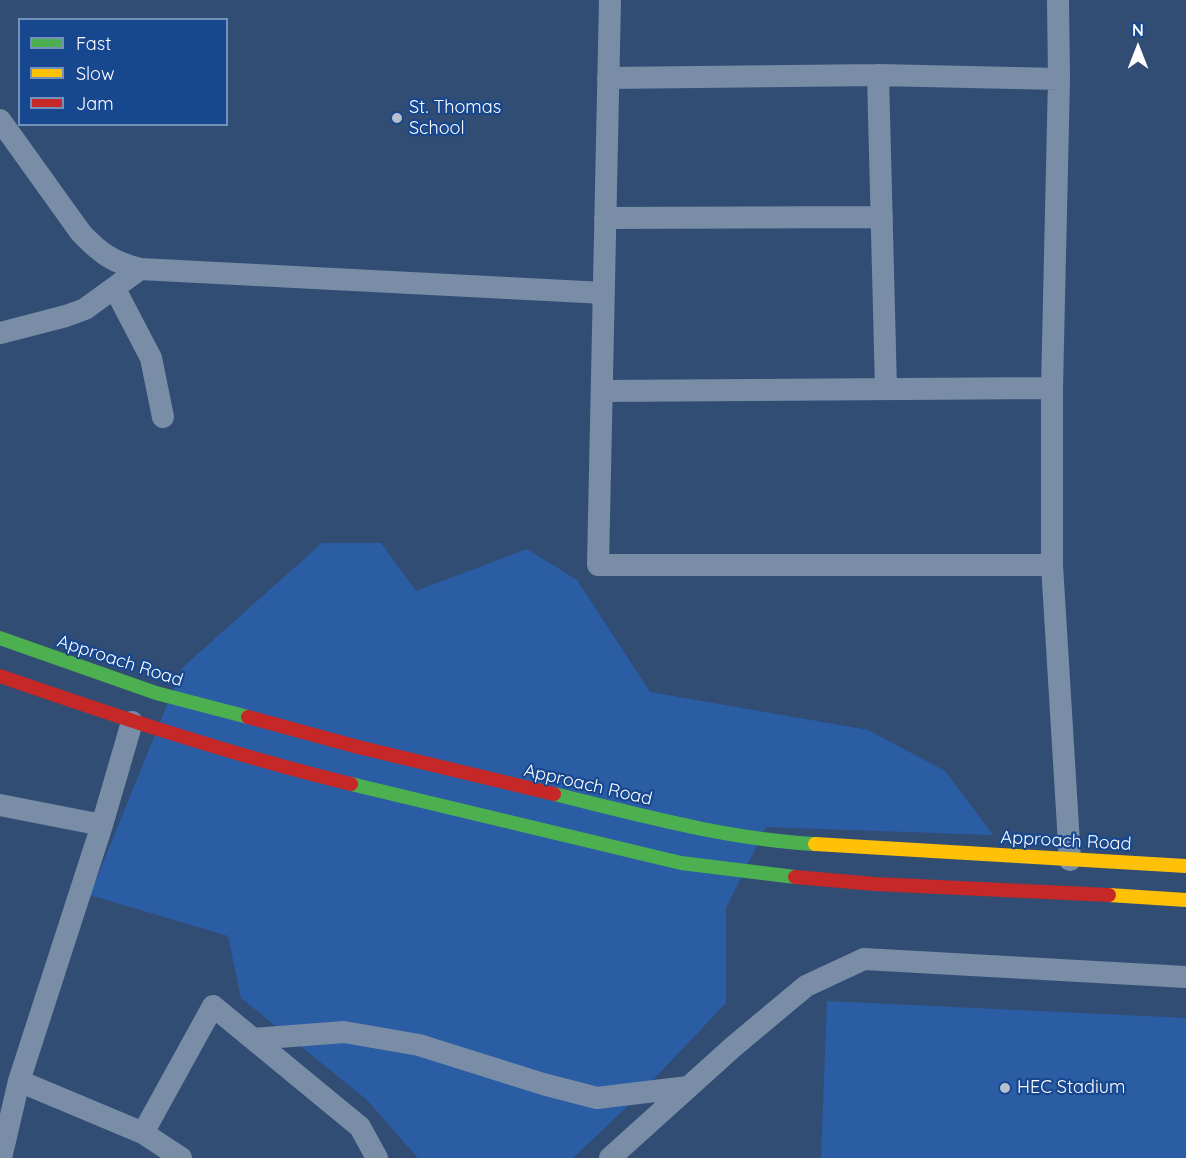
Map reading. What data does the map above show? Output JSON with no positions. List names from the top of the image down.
{
  "streets": {
    "street": ["Approach Road"]
  },
  "places": ["St. Thomas School", "HEC Stadium"],
  "legend": ["Fast", "Slow", "Jam"],
  "north": "top"
}
